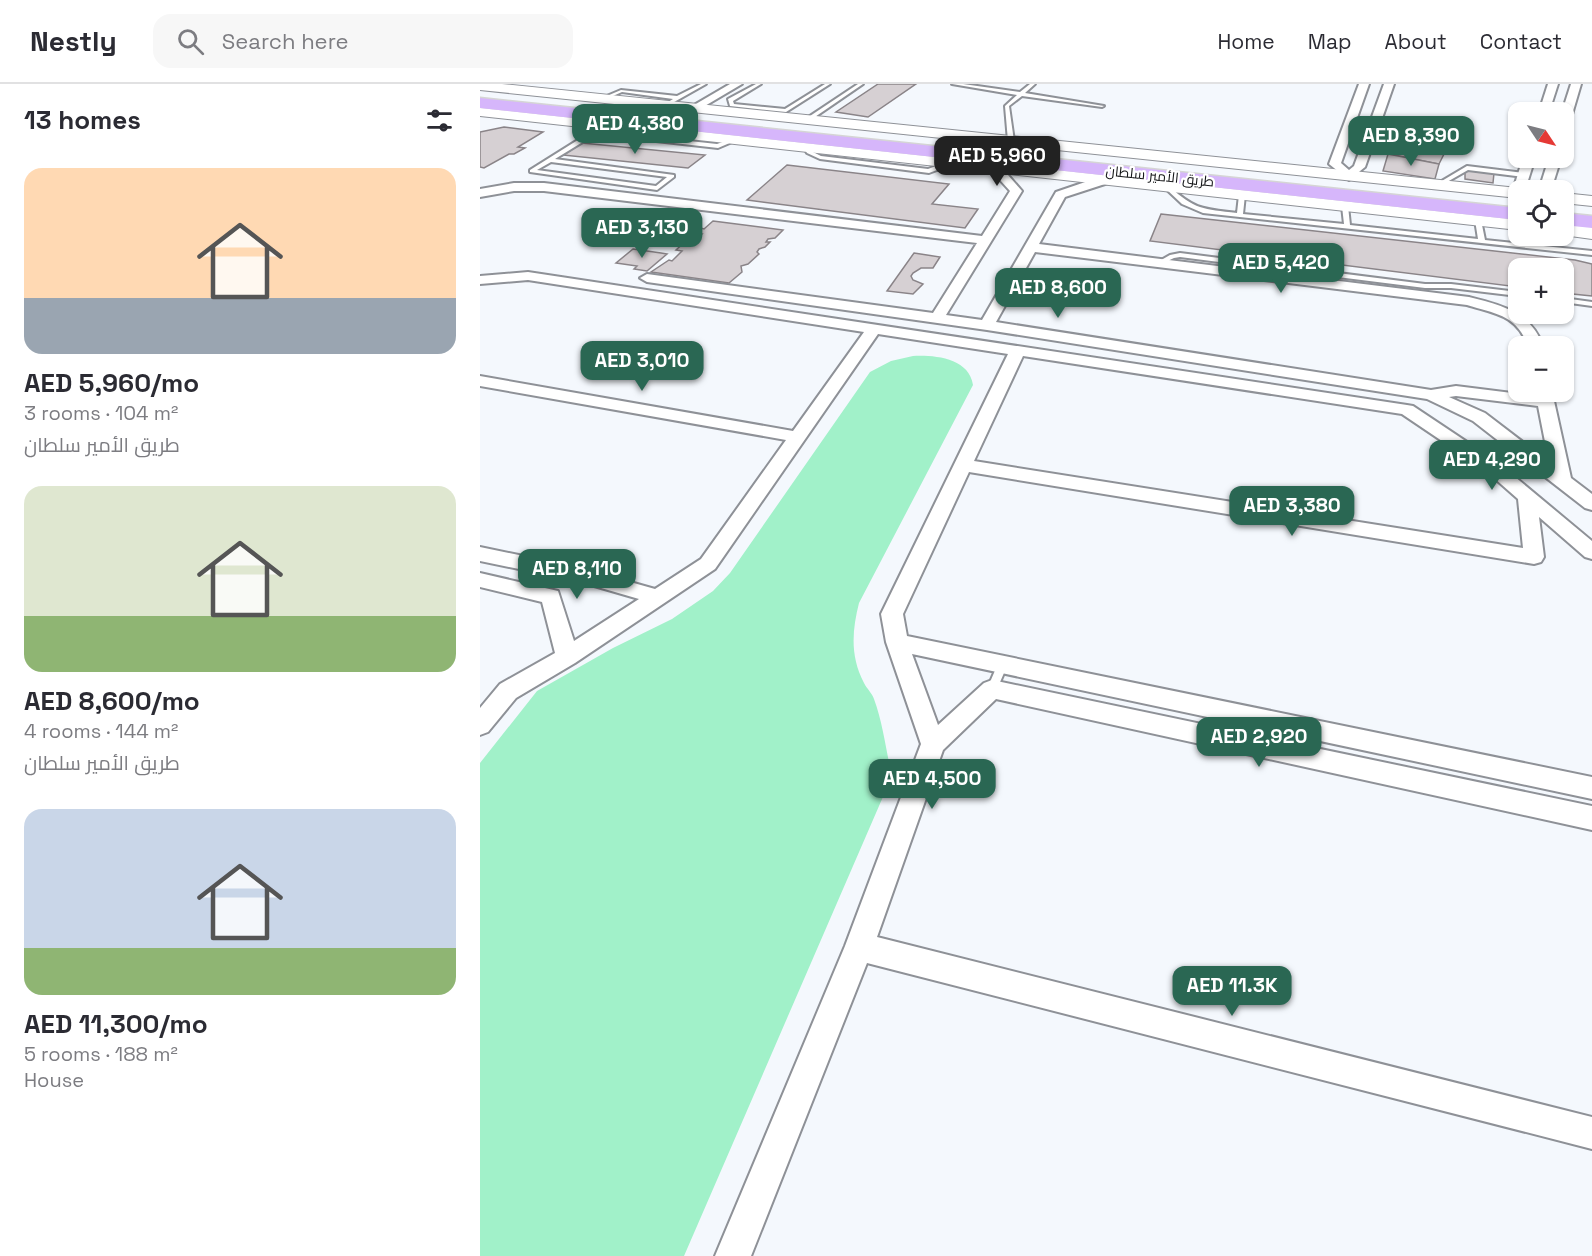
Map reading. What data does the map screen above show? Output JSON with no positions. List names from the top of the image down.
{
  "streets": {
    "main road": ["طريق الأمير سلطان"]
  },
  "north": "bottom right",
  "page": {
    "header": "Nestly",
    "search": "Search here",
    "nav": [
      "Home",
      "Map",
      "About",
      "Contact"
    ],
    "heading": "13 homes",
    "map_buttons": ["+", "−"],
    "price": [
      "AED 4,380",
      "AED 8,390",
      "AED 5,960",
      "AED 3,130",
      "AED 5,420",
      "AED 8,600",
      "AED 3,010",
      "AED 4,290",
      "AED 3,380",
      "AED 8,110",
      "AED 2,920",
      "AED 4,500",
      "AED 11.3K"
    ],
    "list": [
      {
        "name": "AED 5,960/mo",
        "note": "3 rooms · 104 m² · طريق الأمير سلطان"
      },
      {
        "name": "AED 8,600/mo",
        "note": "4 rooms · 144 m² · طريق الأمير سلطان"
      },
      {
        "name": "AED 11,300/mo",
        "note": "5 rooms · 188 m² · House"
      }
    ]
  }
}
